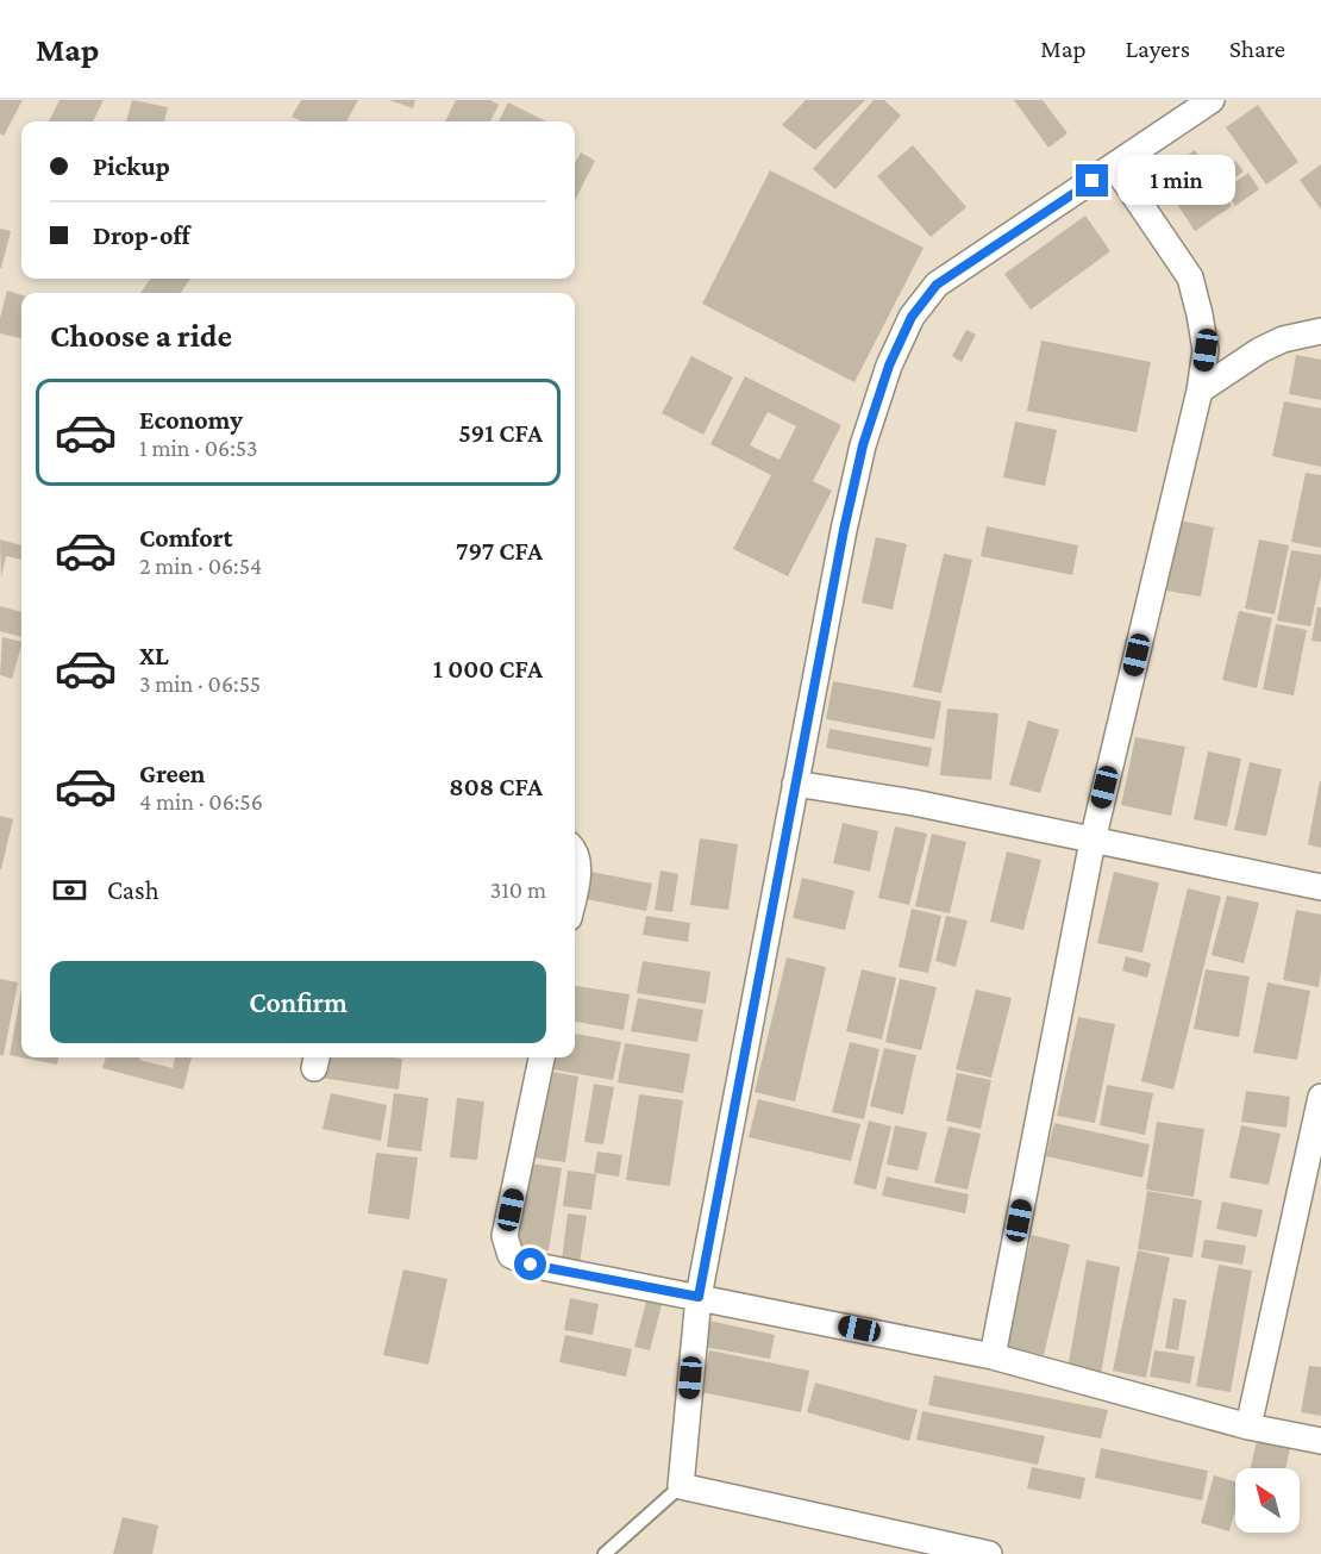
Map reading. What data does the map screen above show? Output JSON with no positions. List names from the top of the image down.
{
  "north": "top left",
  "page": {
    "header": "Map",
    "nav": ["Map", "Layers", "Share"],
    "banner": ["Pickup", "Drop-off"],
    "bubble": "1 min",
    "heading": "Choose a ride",
    "list": [
      {
        "name": "Economy",
        "note": "1 min · 06:53",
        "value": "591 CFA"
      },
      {
        "name": "Comfort",
        "note": "2 min · 06:54",
        "value": "797 CFA"
      },
      {
        "name": "XL",
        "note": "3 min · 06:55",
        "value": "1 000 CFA"
      },
      {
        "name": "Green",
        "note": "4 min · 06:56",
        "value": "808 CFA"
      }
    ],
    "pay": ["Cash", "310 m"],
    "buttons": "Confirm"
  }
}
